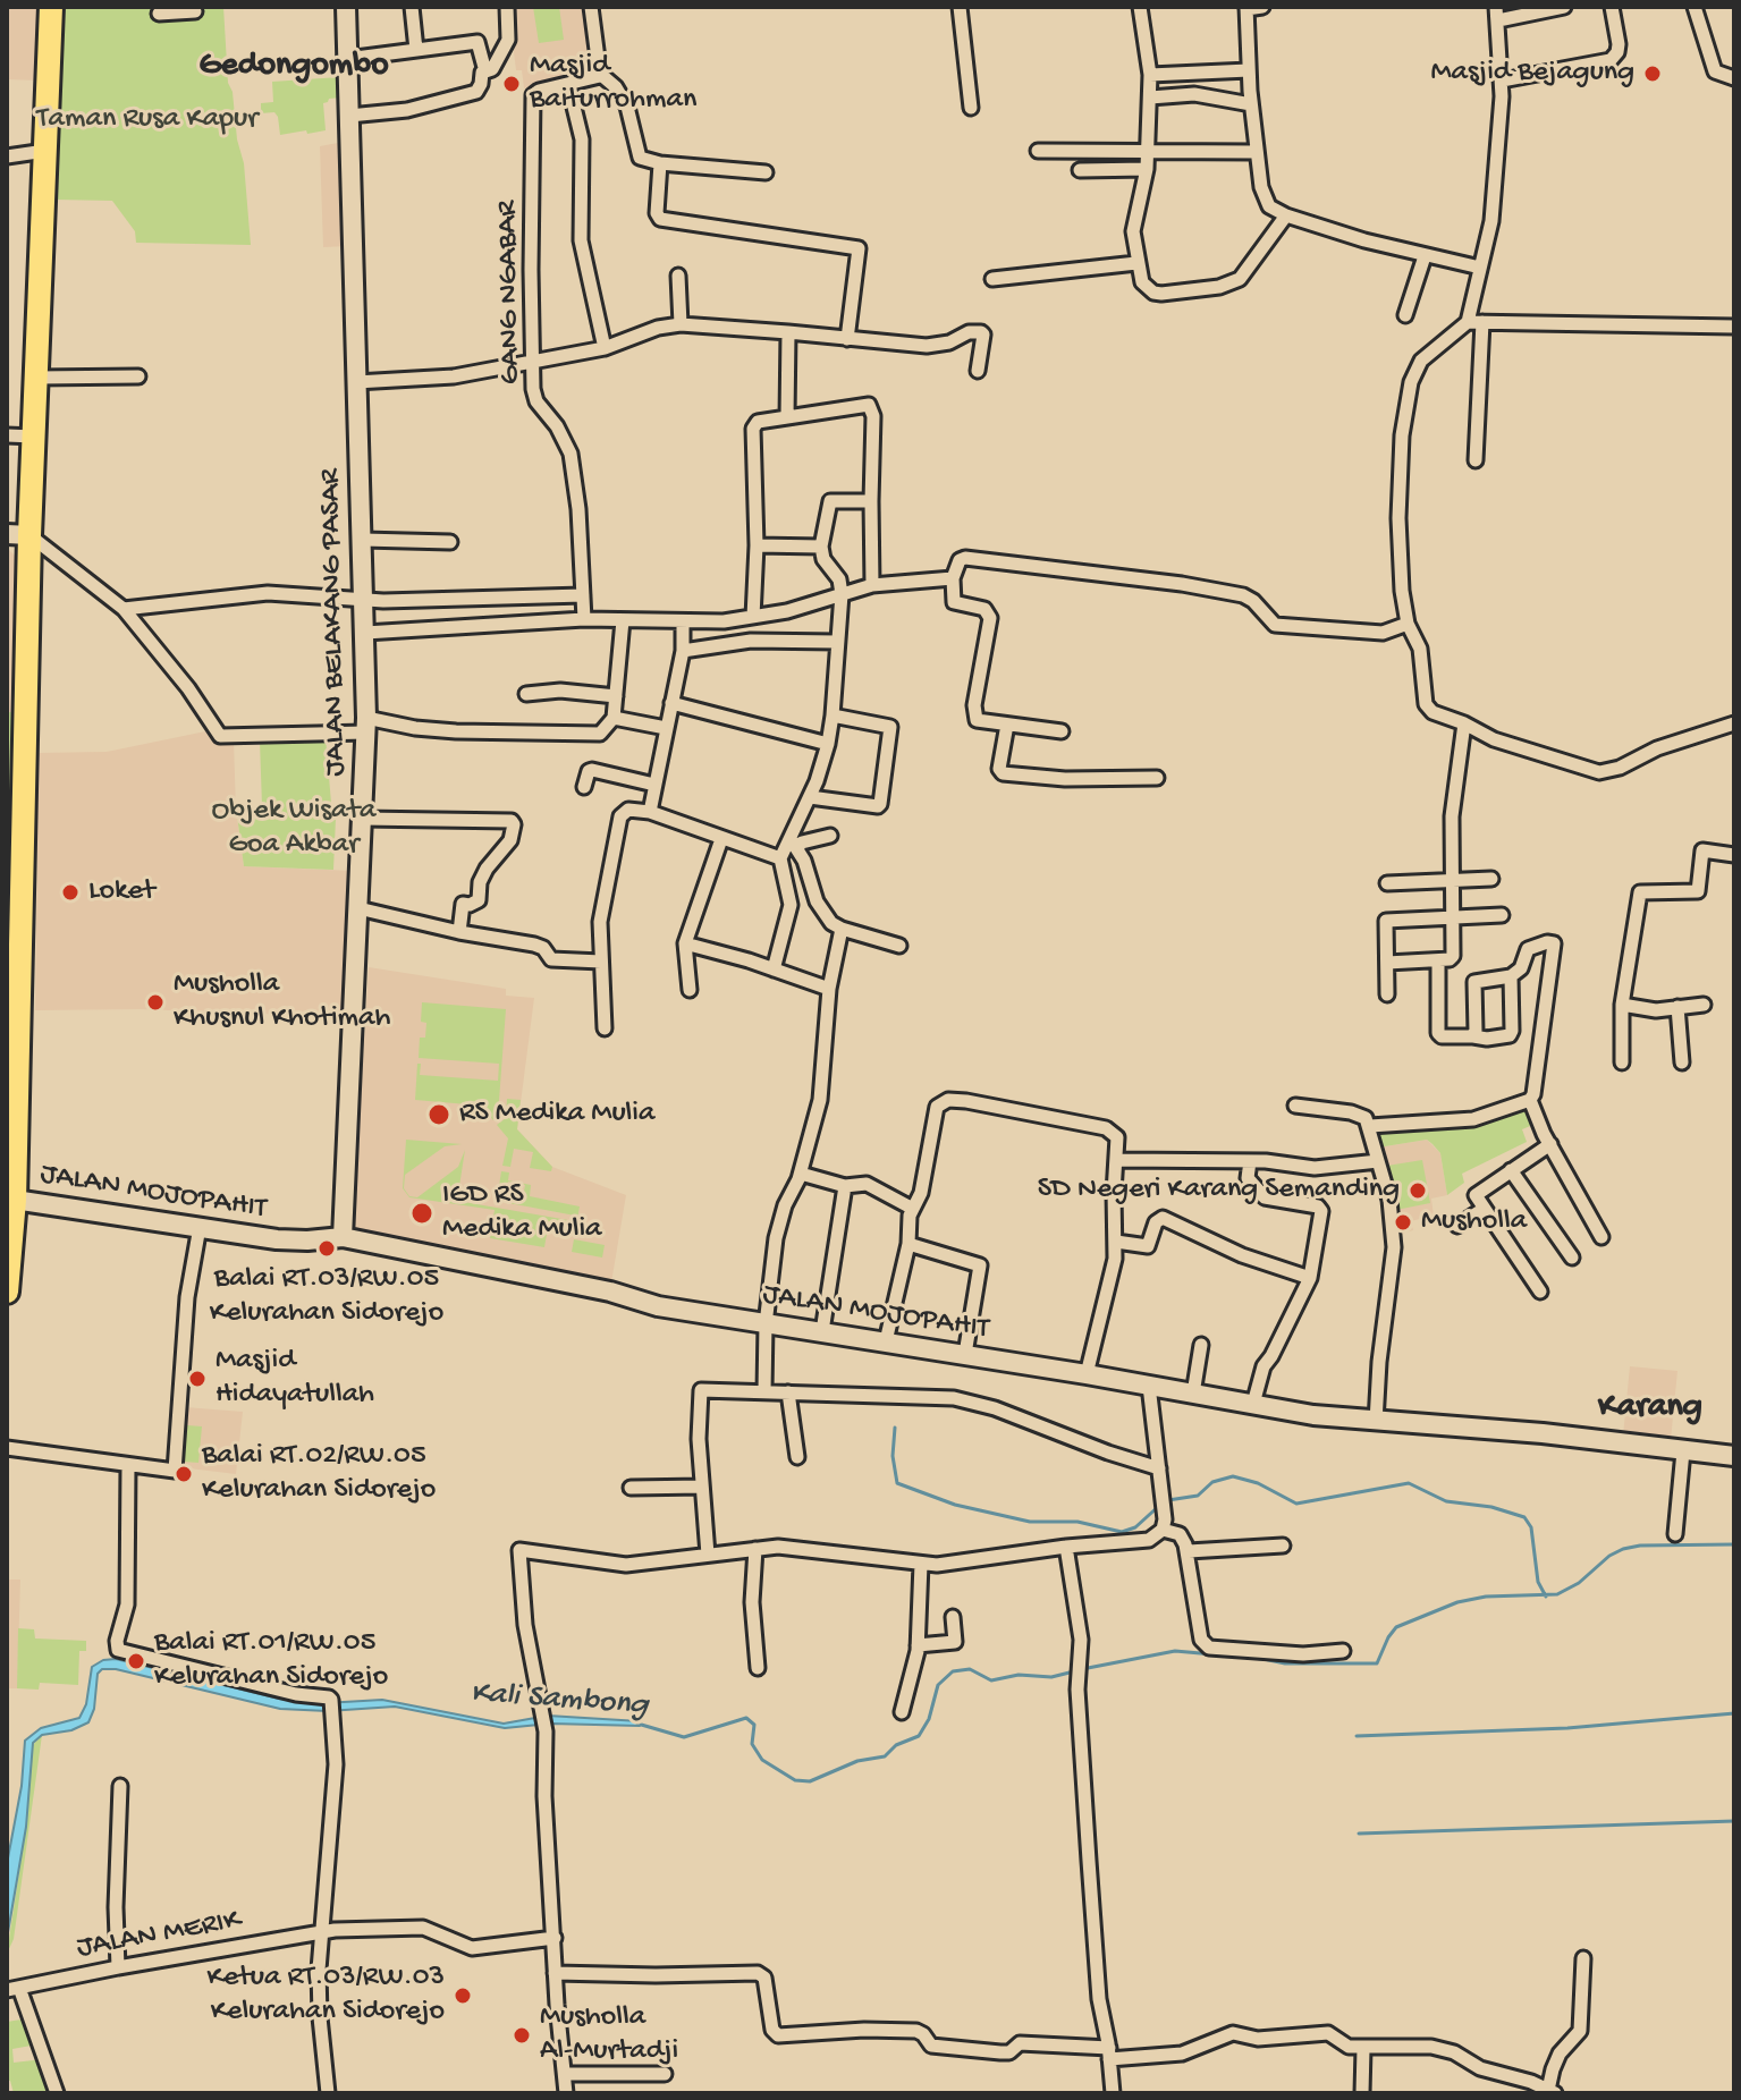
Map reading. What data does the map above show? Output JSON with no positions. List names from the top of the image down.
{
  "streets": {
    "street": [
      "GANG NGABAR",
      "JALAN BELAKANG PASAR",
      "JALAN MOJOPAHIT",
      "JALAN MERIK"
    ]
  },
  "crossings": [
    ["JALAN BELAKANG PASAR", "JALAN MOJOPAHIT"]
  ],
  "districts": ["Gedongombo", "Karang"],
  "water": ["Kali Sambong"],
  "parks": ["Taman Rusa Kapur", "Objek Wisata Goa Akbar"],
  "places": [
    "Masjid Bejagung",
    "Masjid Baiturrohman",
    "Loket",
    "Musholla Khusnul Khotimah",
    "RS Medika Mulia",
    "SD Negeri Karang Semanding",
    "IGD RS Medika Mulia",
    "Musholla",
    "Balai RT.03/RW.05 Kelurahan Sidorejo",
    "Masjid Hidayatullah",
    "Balai RT.02/RW.05 Kelurahan Sidorejo",
    "Balai RT.01/RW.05 Kelurahan Sidorejo",
    "Ketua RT.03/RW.03 Kelurahan Sidorejo",
    "Musholla Al-Murtadji"
  ]
}
